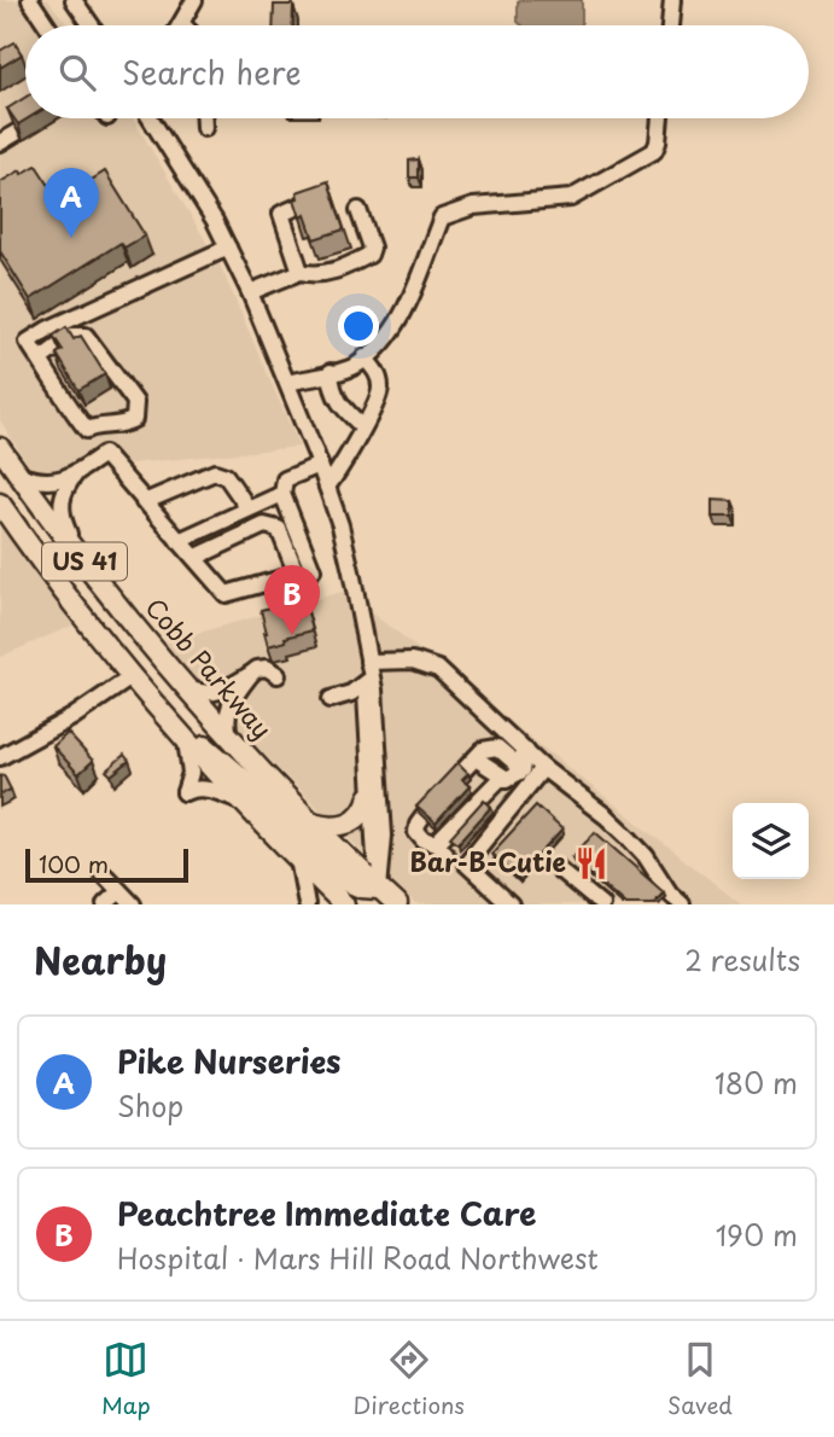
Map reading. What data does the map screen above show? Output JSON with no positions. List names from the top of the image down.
{
  "streets": {
    "main road": ["US 41", "Cobb Parkway"]
  },
  "places": {
    "restaurant": ["Bar-B-Cutie"]
  },
  "scale_bar": "100 m",
  "page": {
    "search": "Search here",
    "pins": ["A", "B"],
    "scale": "100 m",
    "heading": ["Nearby", "2 results"],
    "list": [
      {
        "mark": "A",
        "name": "Pike Nurseries",
        "note": "Shop",
        "value": "180 m"
      },
      {
        "mark": "B",
        "name": "Peachtree Immediate Care",
        "note": "Hospital · Mars Hill Road Northwest",
        "value": "190 m"
      }
    ],
    "nav": ["Map", "Directions", "Saved"]
  }
}
